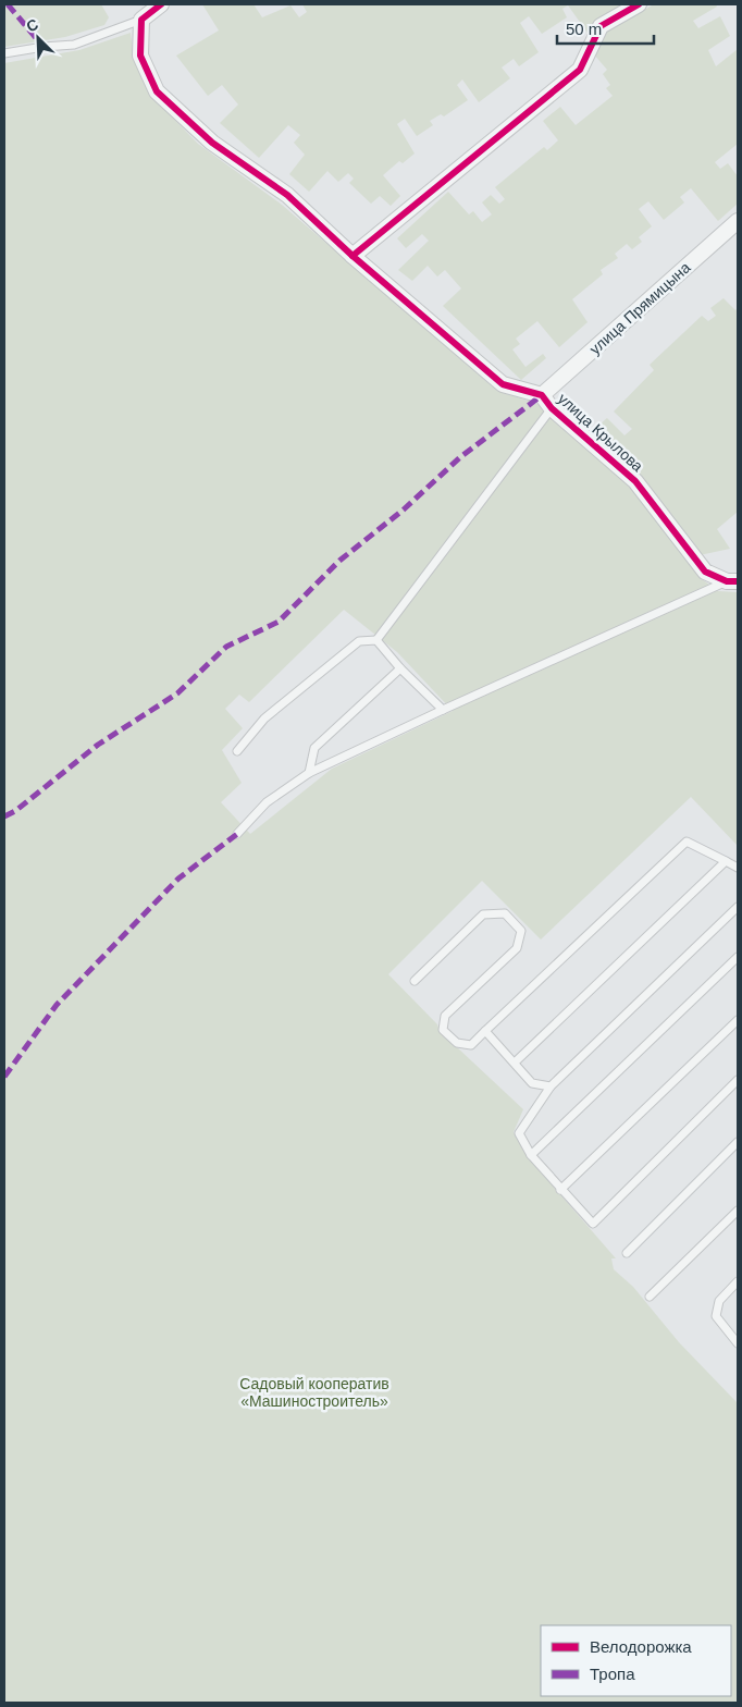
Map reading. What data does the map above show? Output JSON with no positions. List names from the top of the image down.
{
  "streets": {
    "street": ["улица Прямицына", "улица Крылова"]
  },
  "crossings": [
    ["улица Прямицына", "улица Крылова"]
  ],
  "parks": ["Садовый кооператив «Машиностроитель»"],
  "legend": ["Велодорожка", "Тропа"],
  "scale_bar": "50 m",
  "north": "top left"
}
